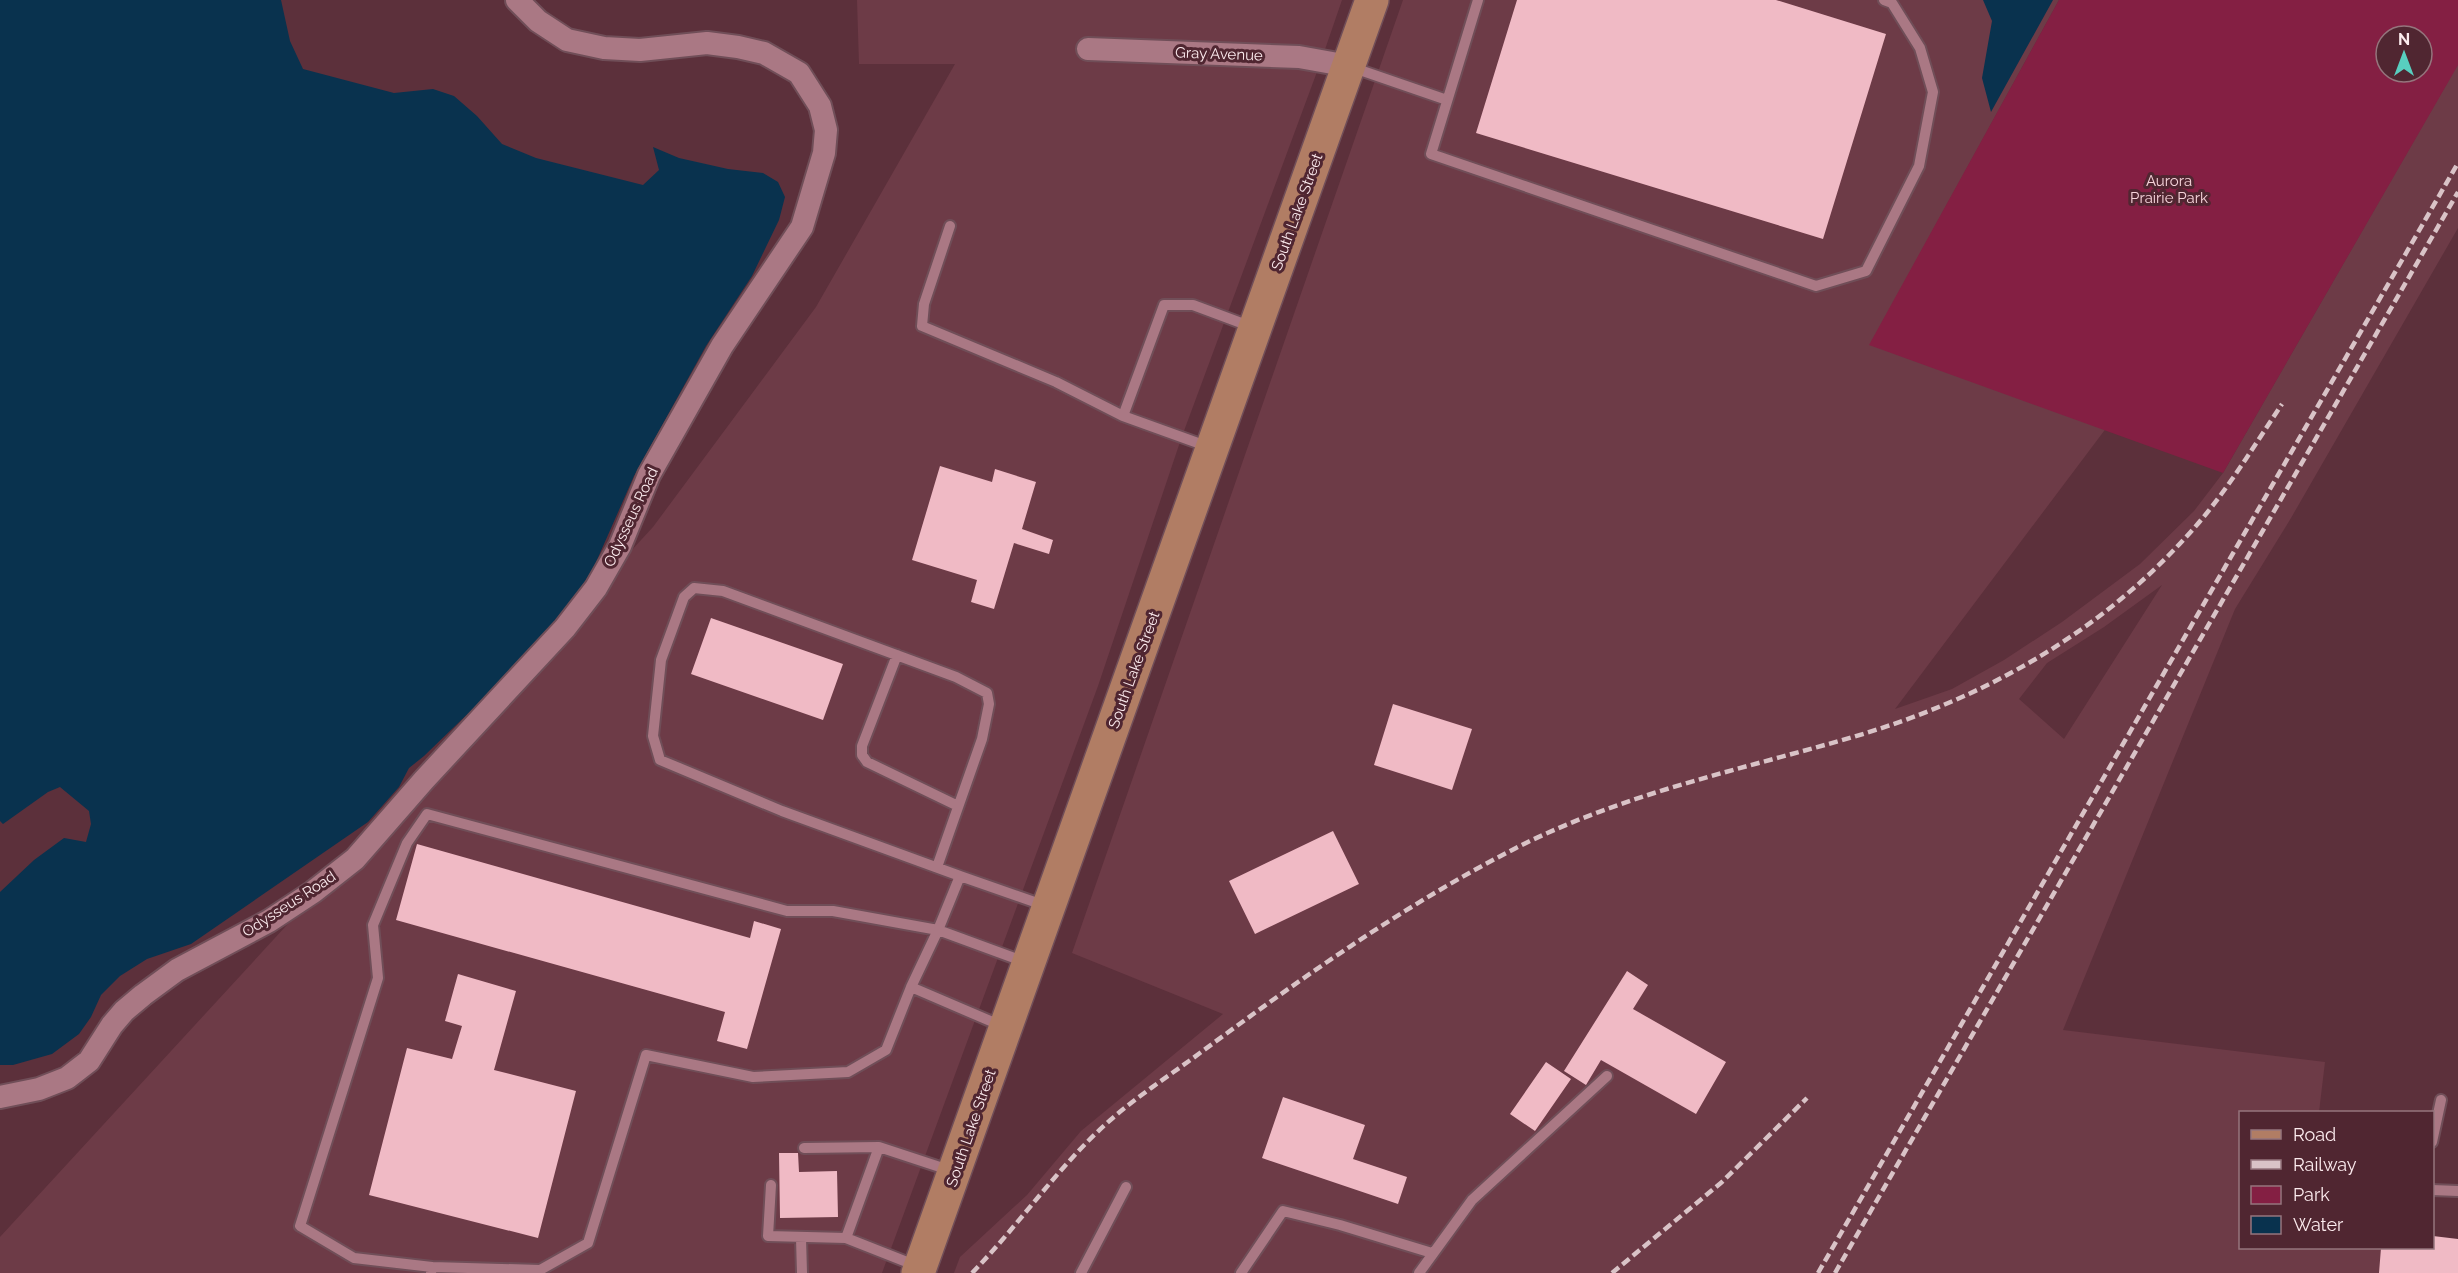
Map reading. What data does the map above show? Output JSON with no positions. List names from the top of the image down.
{
  "streets": {
    "main road": ["South Lake Street"],
    "street": ["Gray Avenue", "Odysseus Road"]
  },
  "crossings": [
    ["Gray Avenue", "South Lake Street"]
  ],
  "parks": ["Aurora Prairie Park"],
  "legend": [
    "Road",
    "Railway",
    "Park",
    "Water"
  ],
  "north": "top"
}
